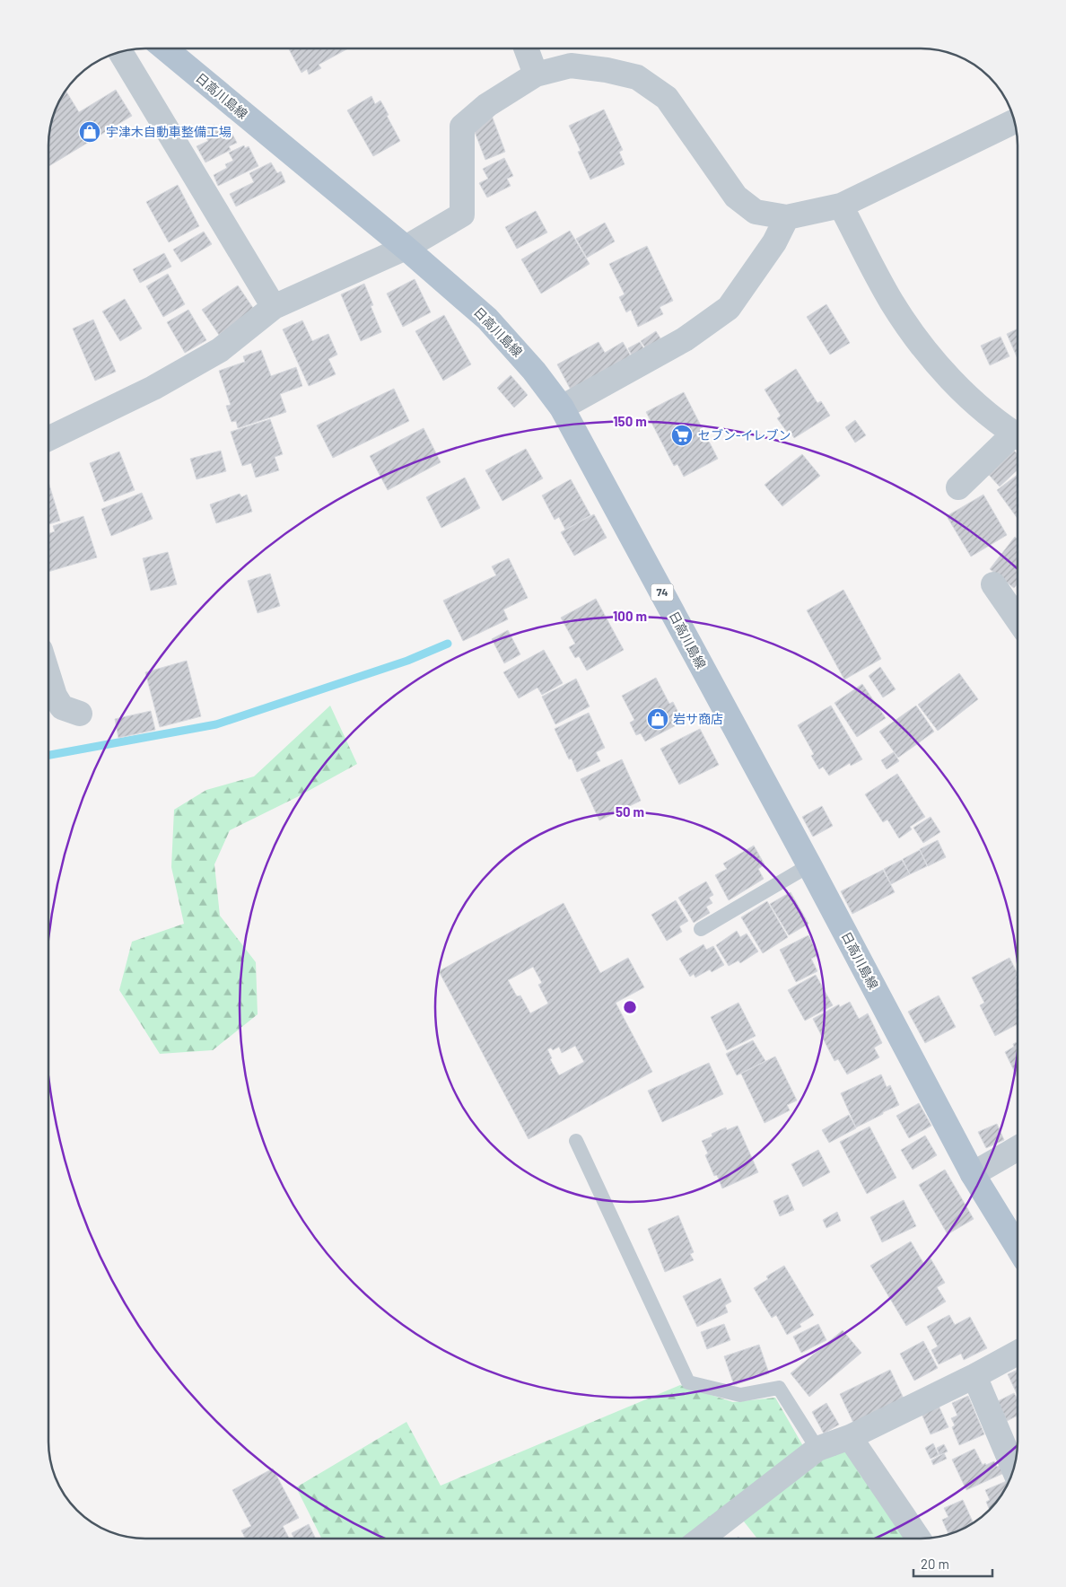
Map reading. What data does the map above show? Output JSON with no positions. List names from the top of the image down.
{
  "streets": {
    "main road": ["日高川島線", "74"]
  },
  "places": {
    "shop": ["宇津木自動車整備工場", "岩サ商店"],
    "supermarket": ["セブン-イレブン"]
  },
  "scale_bar": "20 m",
  "rings": ["150 m", "100 m", "50 m"]
}
